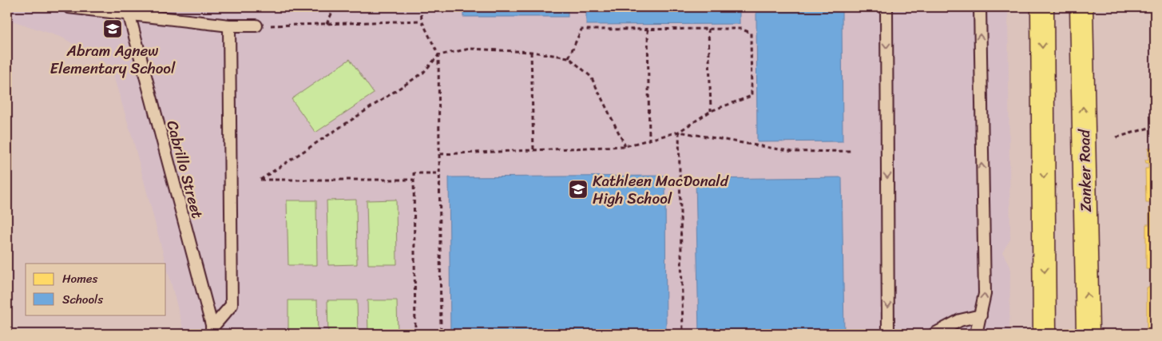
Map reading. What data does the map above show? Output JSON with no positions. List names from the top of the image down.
{
  "streets": {
    "main road": ["Zanker Road"],
    "lane": ["Cabrillo Street"]
  },
  "places": {
    "school or university": ["Abram Agnew Elementary School", "Kathleen MacDonald High School"]
  },
  "legend": ["Homes", "Schools"]
}
